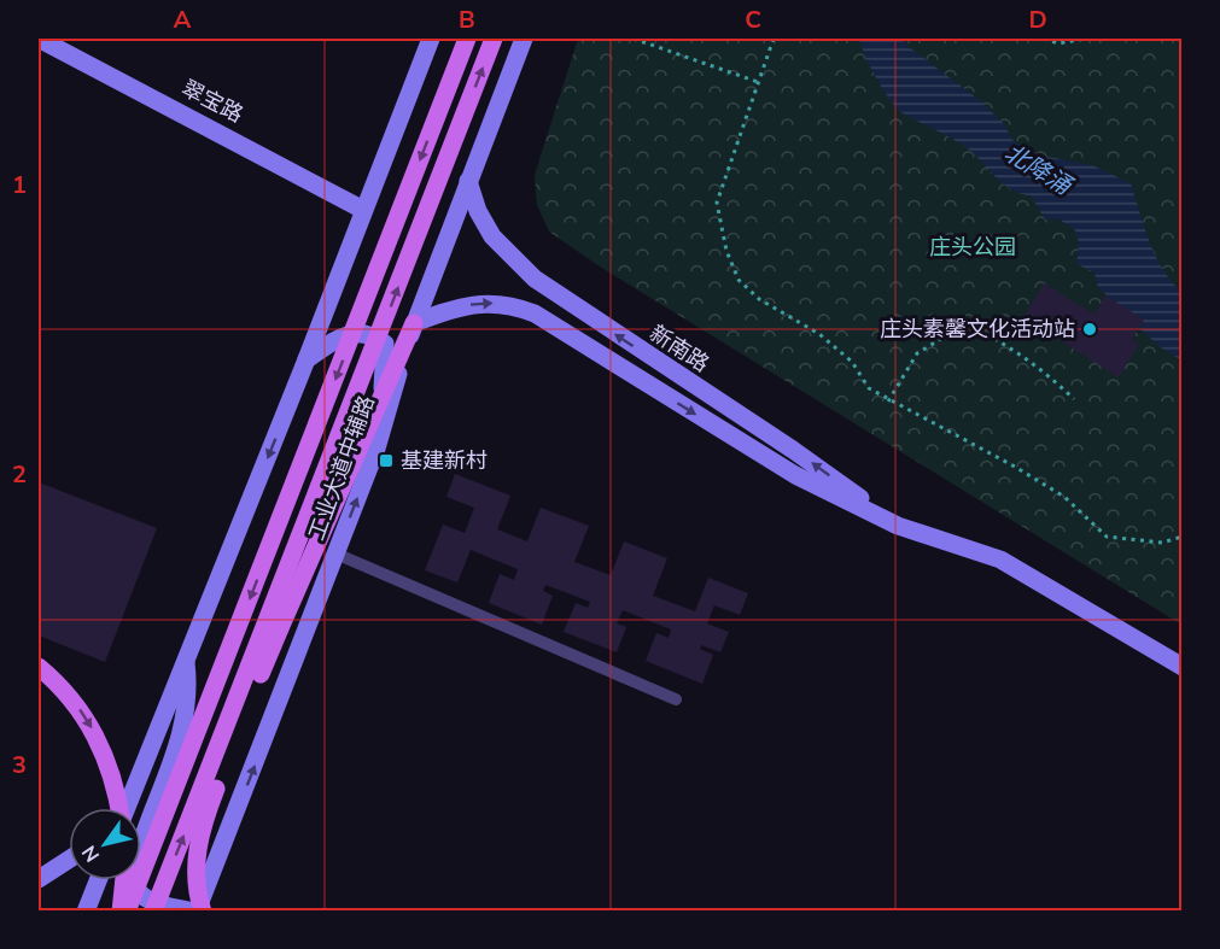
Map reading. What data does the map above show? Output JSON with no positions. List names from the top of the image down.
{
  "streets": {
    "main road": ["翠宝路", "新南路", "工业大道中辅路"]
  },
  "crossings": [
    ["新南路", "工业大道中辅路"]
  ],
  "water": ["北降涌"],
  "parks": ["庄头公园"],
  "places": {
    "other": ["庄头素馨文化活动站"],
    "transit": ["基建新村"]
  },
  "north": "bottom left",
  "grid": {
    "columns": [
      "A",
      "B",
      "C",
      "D"
    ],
    "rows": ["1", "2", "3"]
  }
}
